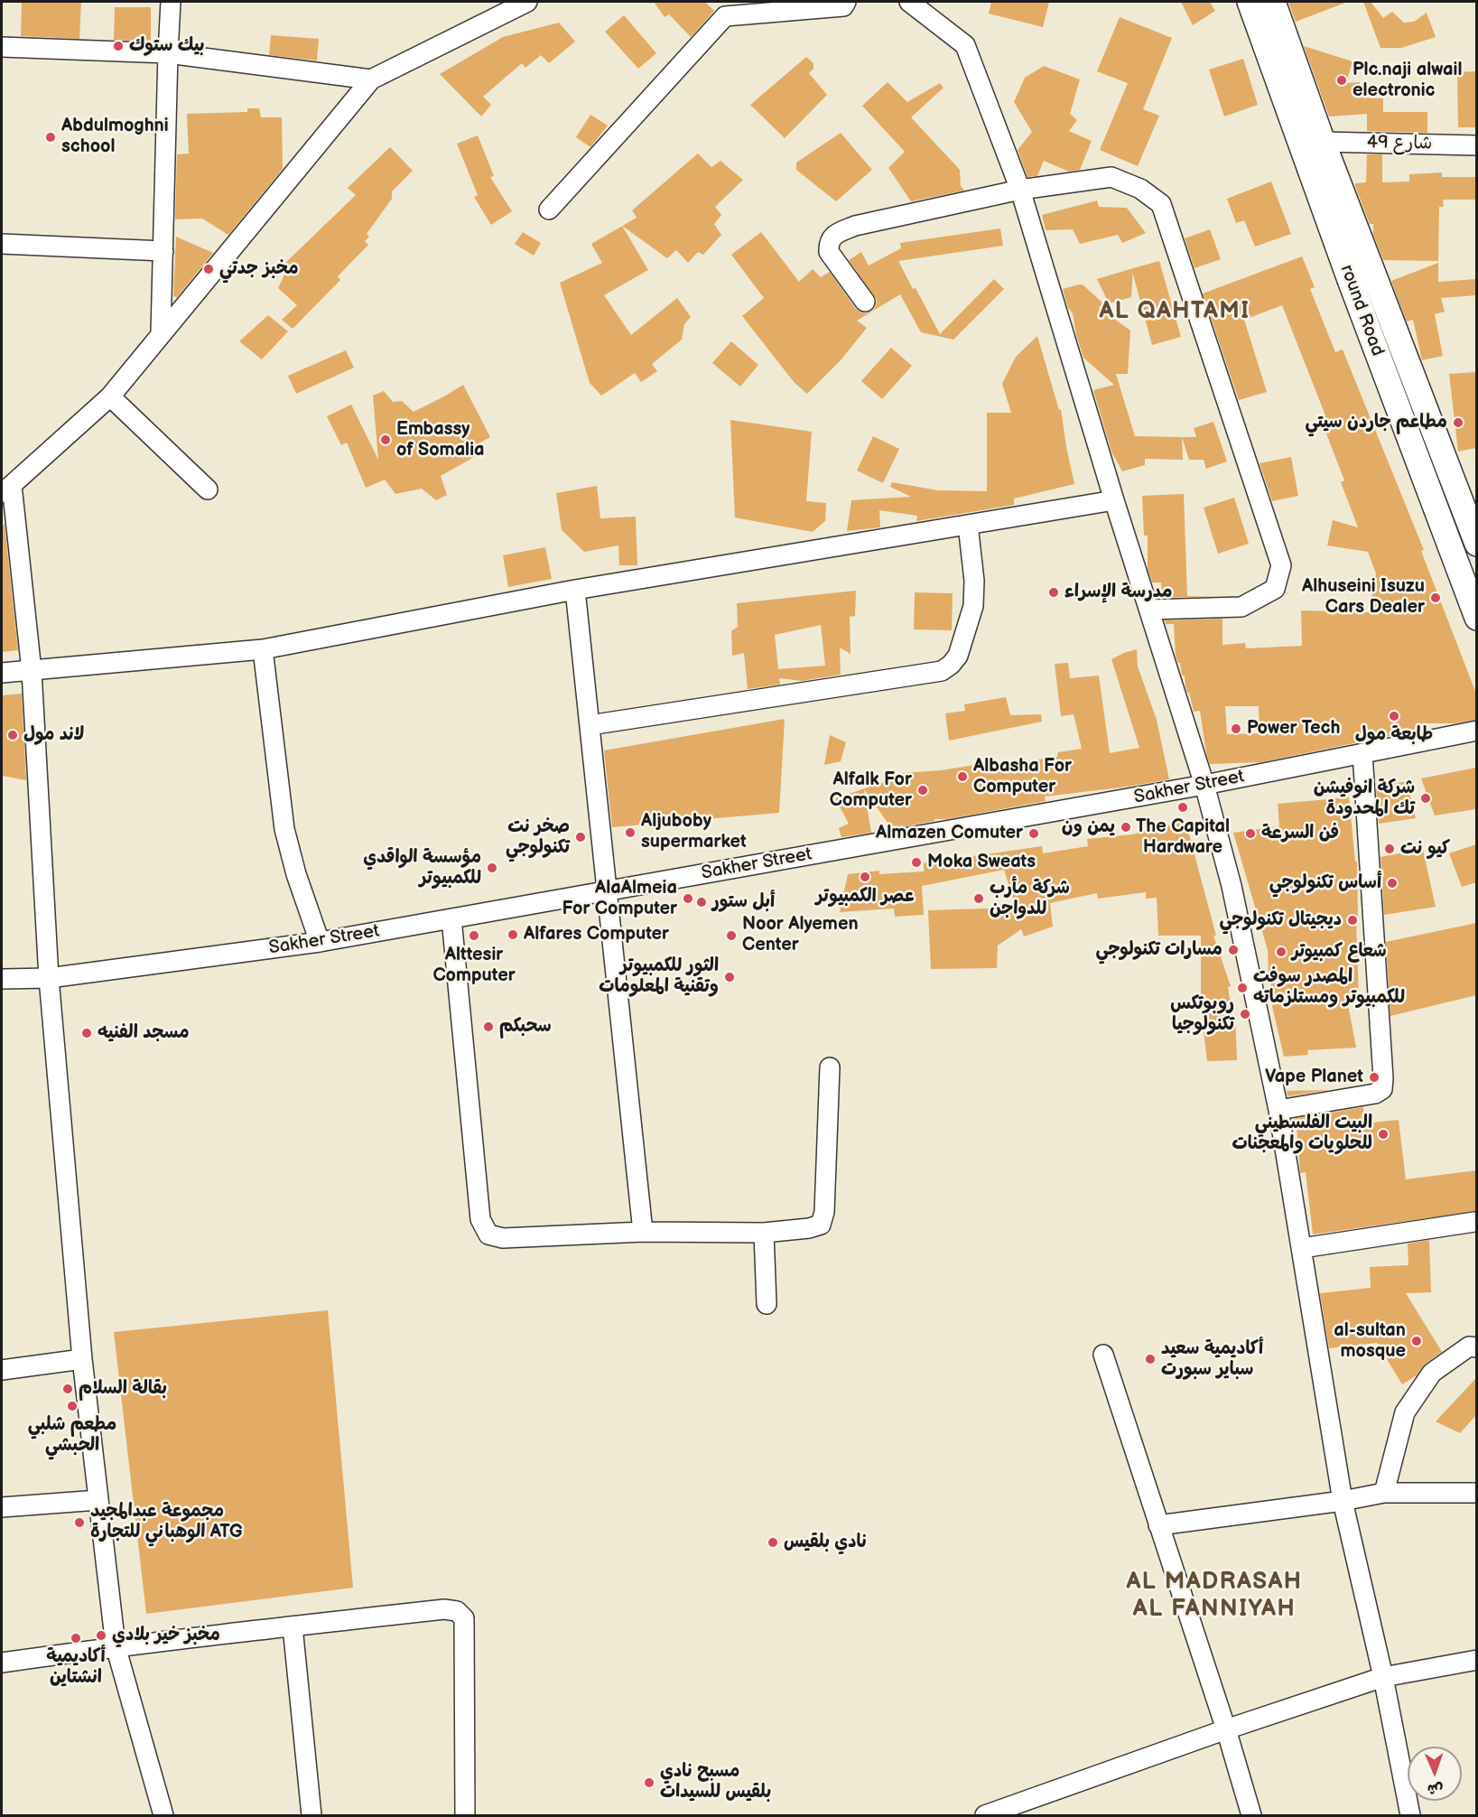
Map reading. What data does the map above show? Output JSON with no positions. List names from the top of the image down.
{
  "streets": {
    "main road": ["round Road"],
    "street": ["شارع 49", "Sakher Street"]
  },
  "crossings": [
    ["شارع 49", "round Road"]
  ],
  "districts": ["AL QAHTAMI", "AL MADRASAH AL FANNIYAH"],
  "places": [
    "بيك ستوك",
    "Plc.naji alwail electronic",
    "Abdulmoghni school",
    "مخبز جدتي",
    "مطاعم جاردن سيتي",
    "Embassy of Somalia",
    "مدرسة الإسراء",
    "Alhuseini Isuzu Cars Dealer",
    "طابعة مول",
    "Power Tech",
    "لاند مول",
    "Albasha For Computer",
    "Alfalk For Computer",
    "شركة انوفيشن تك المحدودة",
    "The Capital Hardware",
    "يمن ون",
    "Aljuboby supermarket",
    "Almazen Comuter",
    "فن السرعة",
    "صخر نت تكنولوجي",
    "كيو نت",
    "Moka Sweats",
    "مؤسسة الواقدي للكمبيوتر",
    "عصر الكمبيوتر",
    "أساس تكنولوجي",
    "AlaAlmeia For Computer",
    "شركة مأرب للدواجن",
    "أبل ستور",
    "ديجيتال تكنولوجي",
    "Alfares Computer",
    "Alttesir Computer",
    "Noor Alyemen Center",
    "مسارات تكنولوجي",
    "شعاع كمبيوتر",
    "الثور للكمبيوتر وتقنية المعلومات",
    "المصدر سوفت للكمبيوتر ومستلزماته",
    "روبوتكس تكنولوجيا",
    "سحبكم",
    "مسجد الفنيه",
    "Vape Planet",
    "البيت الفلسطيني للحلويات والمعجنات",
    "al-sultan mosque",
    "أكاديمية سعيد سباير سبورت",
    "بقالة السلام",
    "مطعم شلبي الحبشي",
    "مجموعة عبدالمجيد الوهباني للتجارة ATG",
    "نادي بلقيس",
    "مخبز خير بلادي",
    "أكاديمية انشتاين",
    "مسبح نادي بلقيس للسيدات"
  ],
  "north": "bottom"
}
